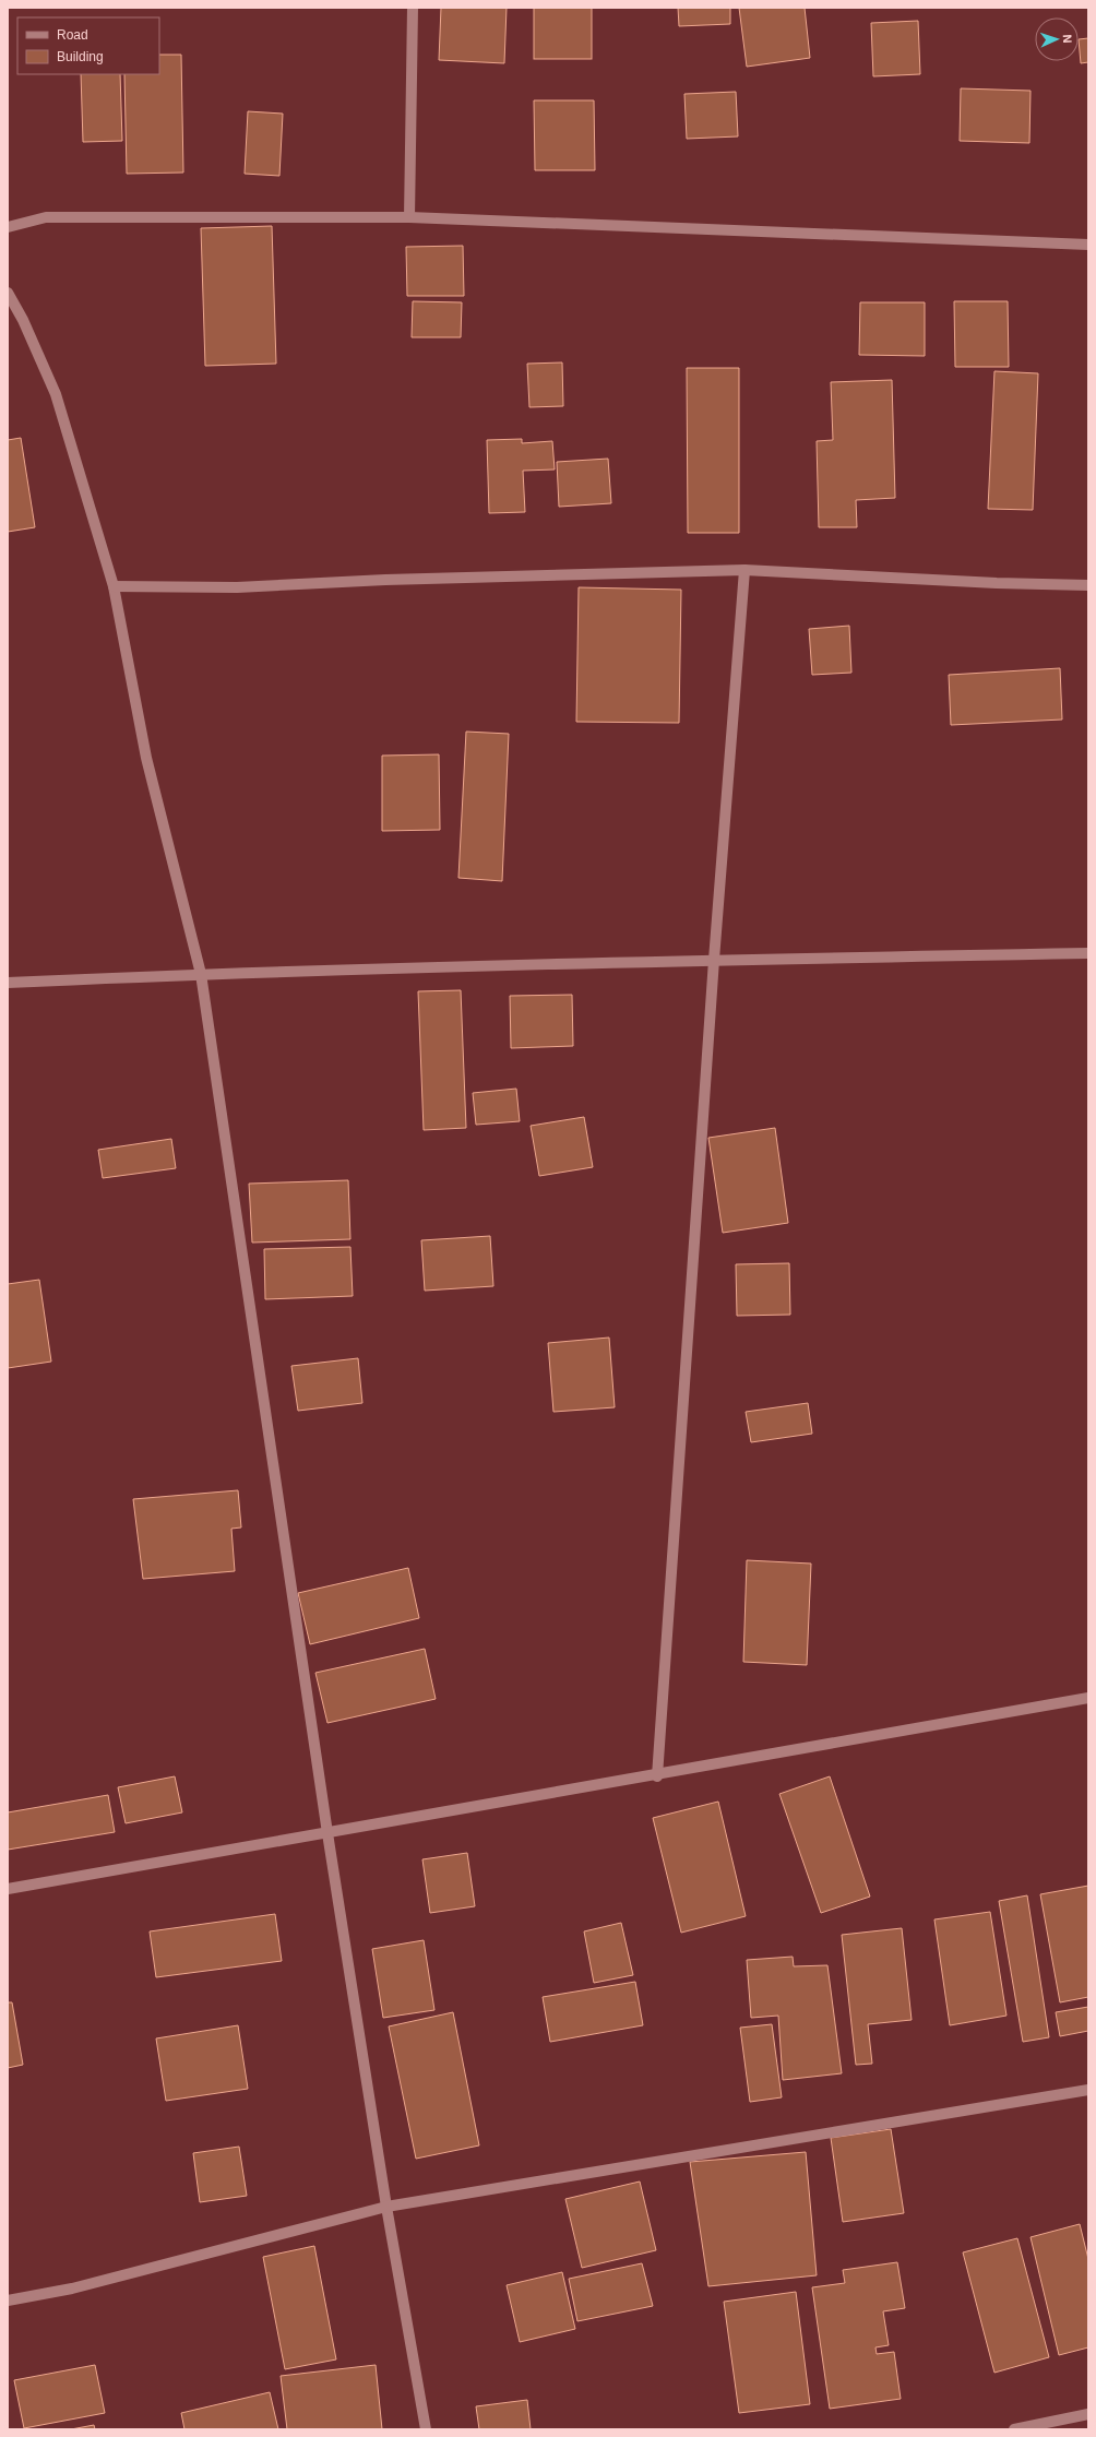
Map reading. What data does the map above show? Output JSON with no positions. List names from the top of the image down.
{
  "legend": ["Road", "Building"],
  "north": "right"
}
